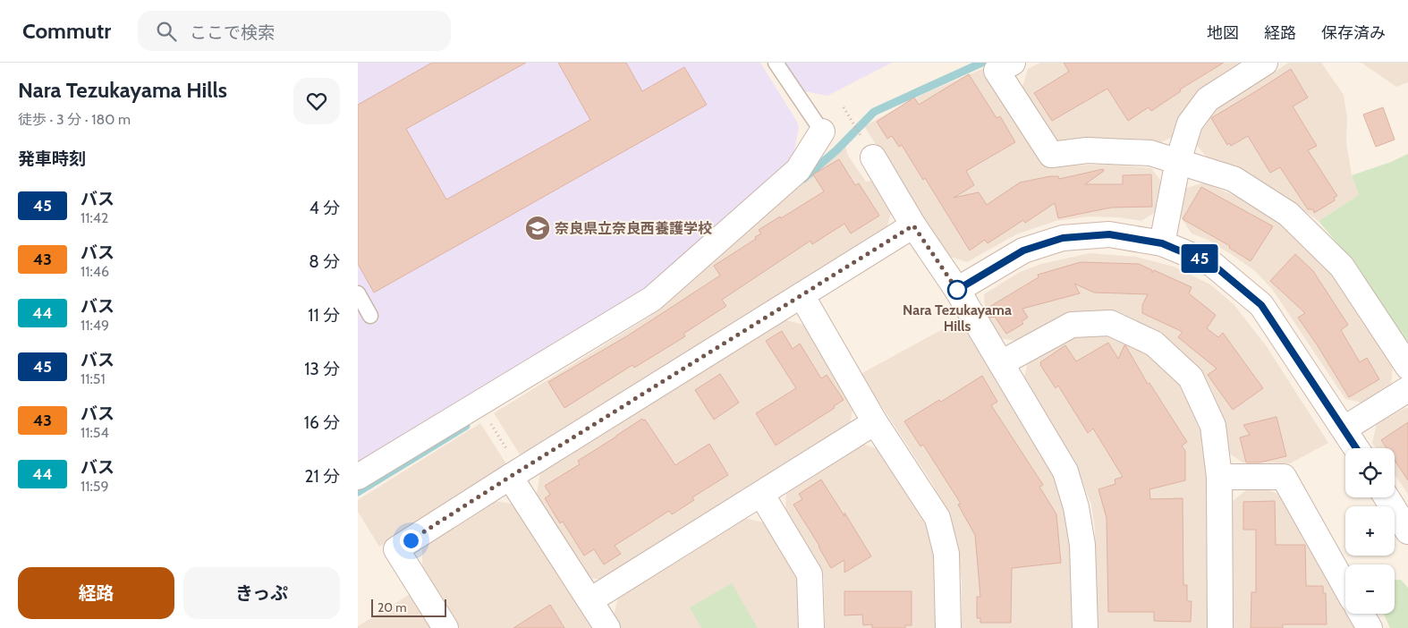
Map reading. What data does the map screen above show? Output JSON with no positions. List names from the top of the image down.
{
  "places": {
    "school or university": ["奈良県立奈良西養護学校"],
    "other": ["Nara Tezukayama Hills"]
  },
  "lines": ["bus line 45"],
  "scale_bar": "20 m",
  "page": {
    "header": "Commutr",
    "search": "ここで検索",
    "nav": ["地図", "経路", "保存済み"],
    "heading": [
      ["Nara Tezukayama Hills", "徒歩 · 3 分 · 180 m"],
      "発車時刻"
    ],
    "on_map": "45",
    "list": [
      {
        "mark": "45",
        "name": "バス",
        "note": "11:42",
        "value": "4 分"
      },
      {
        "mark": "43",
        "name": "バス",
        "note": "11:46",
        "value": "8 分"
      },
      {
        "mark": "44",
        "name": "バス",
        "note": "11:49",
        "value": "11 分"
      },
      {
        "mark": "45",
        "name": "バス",
        "note": "11:51",
        "value": "13 分"
      },
      {
        "mark": "43",
        "name": "バス",
        "note": "11:54",
        "value": "16 分"
      },
      {
        "mark": "44",
        "name": "バス",
        "note": "11:59",
        "value": "21 分"
      }
    ],
    "map_buttons": ["+", "−"],
    "buttons": ["経路", "きっぷ"],
    "scale": "20 m"
  }
}
